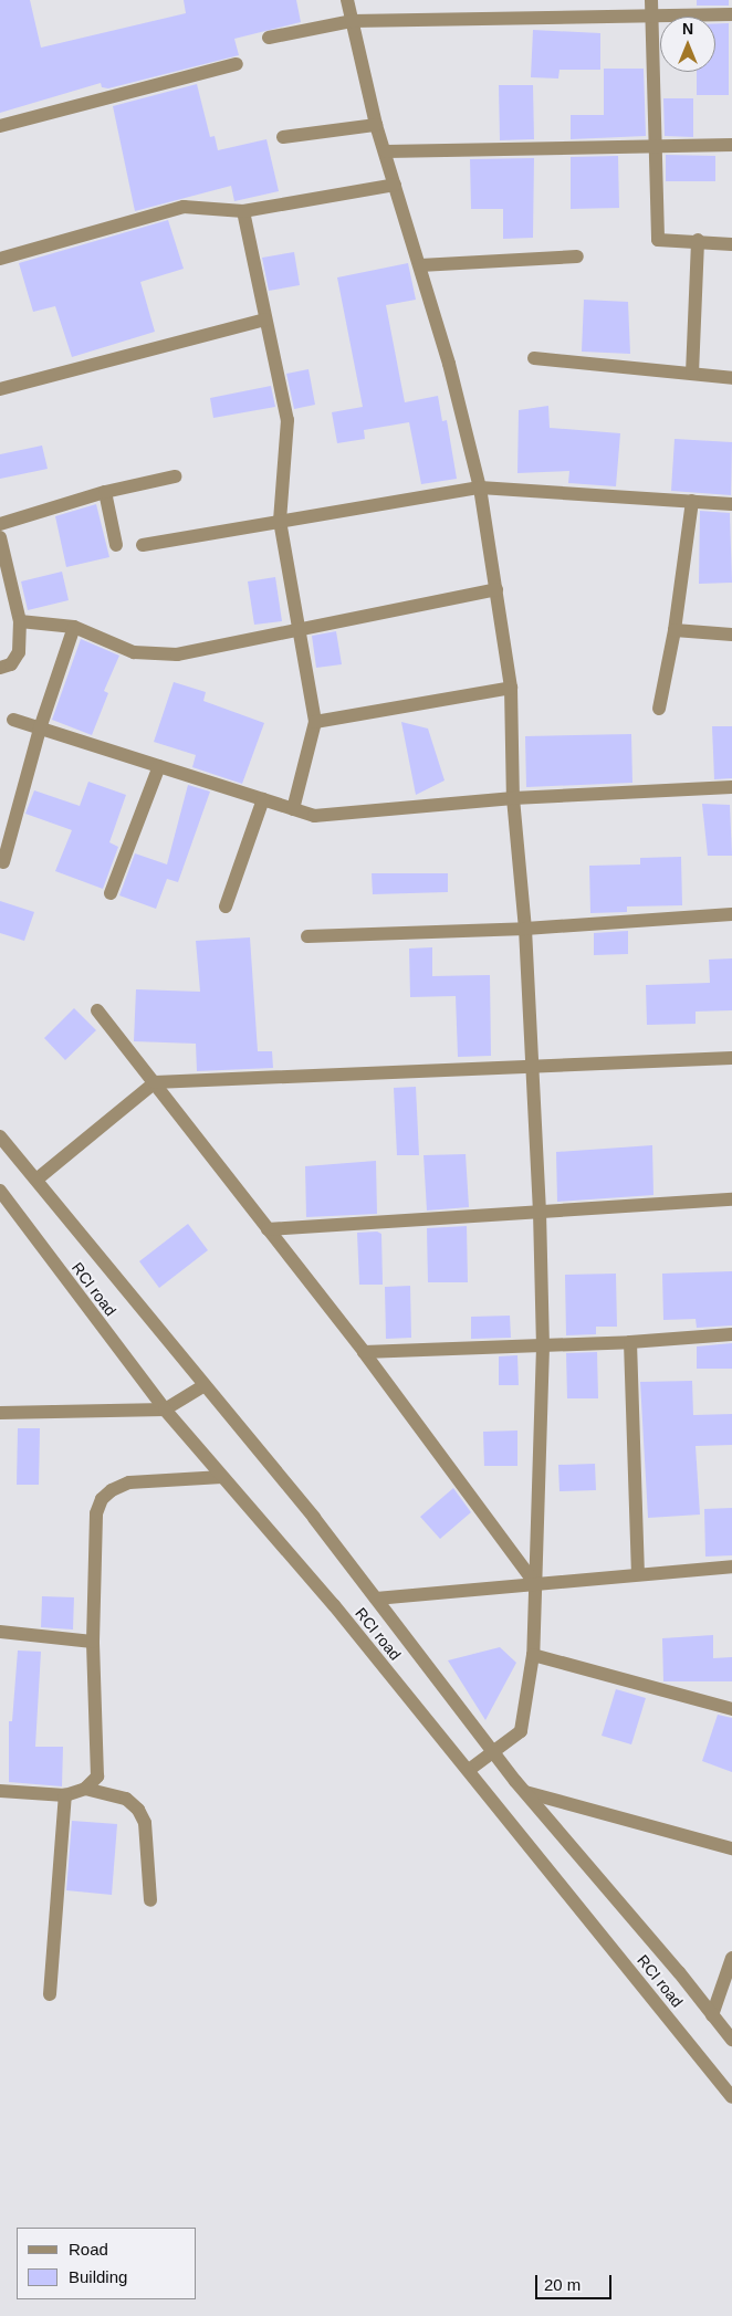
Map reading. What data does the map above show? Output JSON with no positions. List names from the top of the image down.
{
  "streets": {
    "street": ["RCI road"]
  },
  "legend": ["Road", "Building"],
  "scale_bar": "20 m",
  "north": "top"
}
